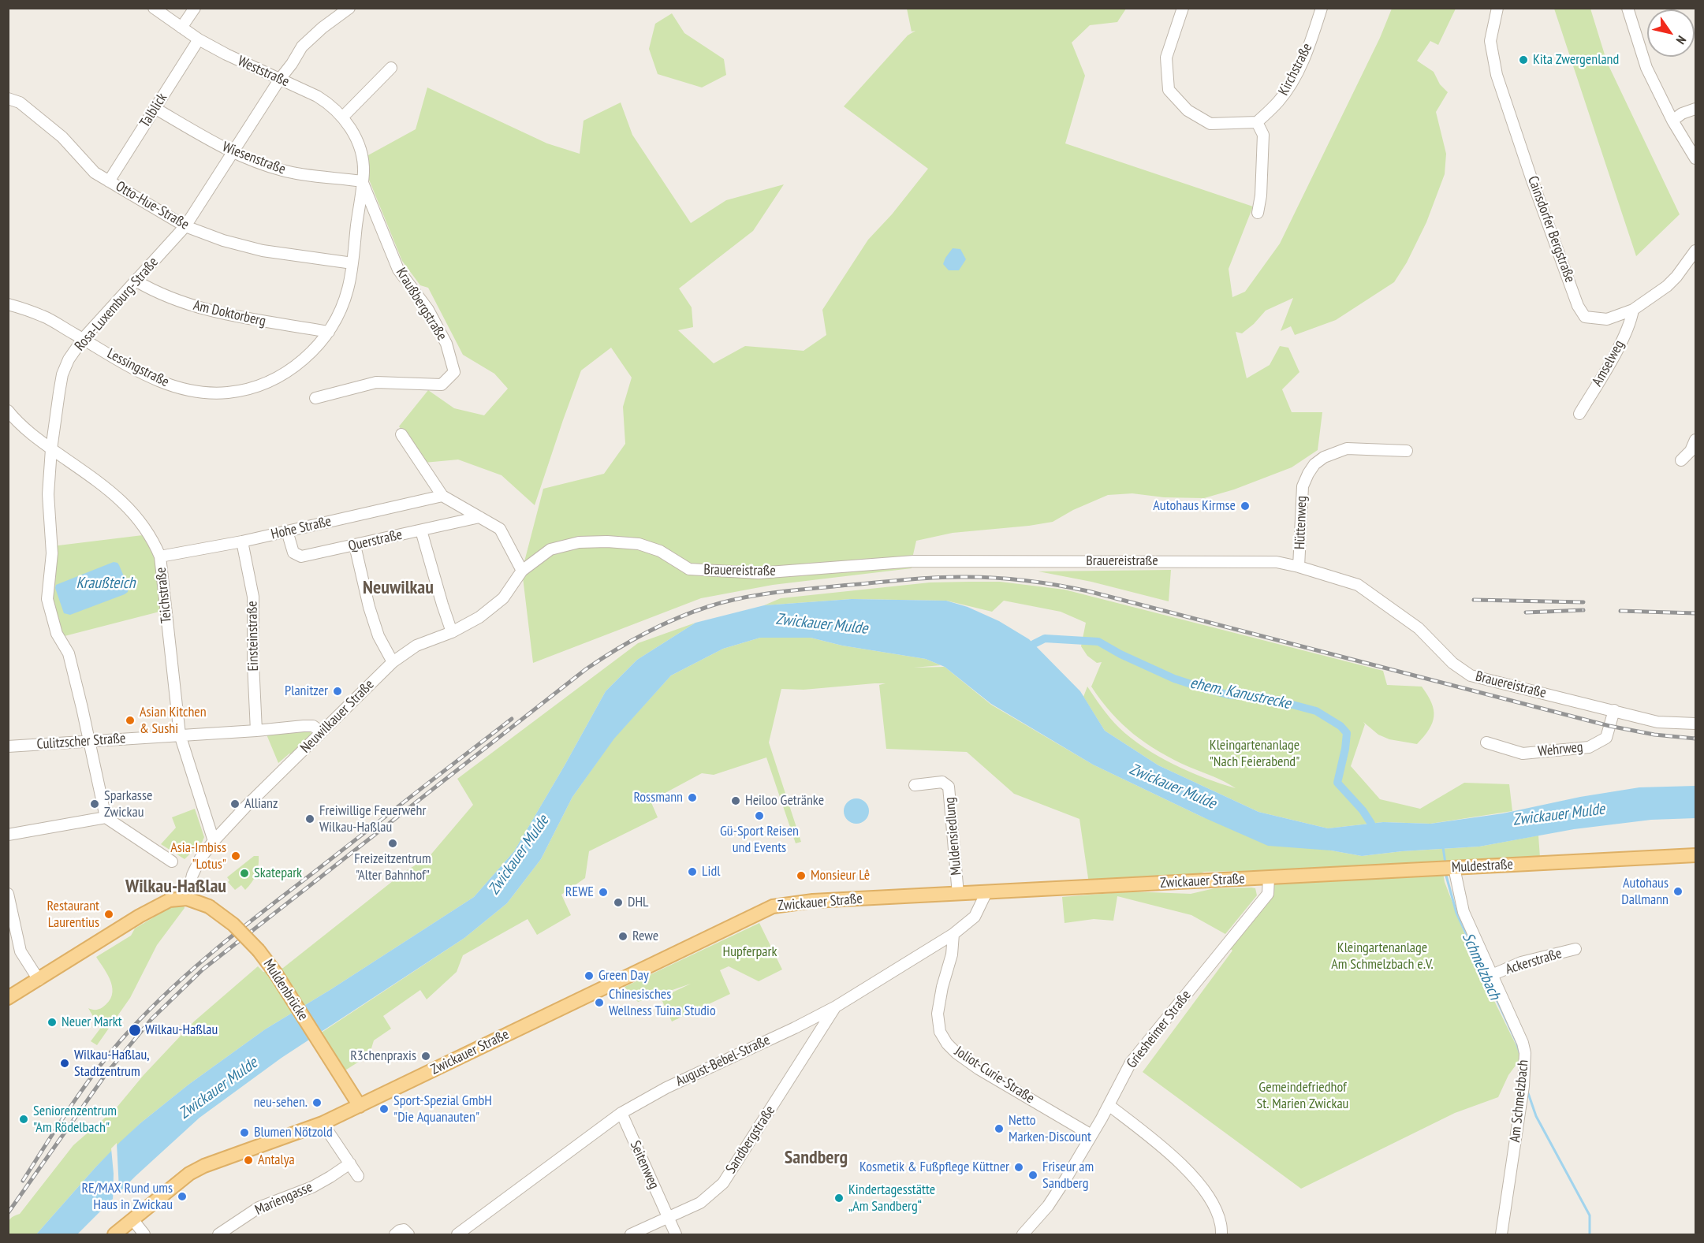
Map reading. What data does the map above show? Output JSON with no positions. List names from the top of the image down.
{
  "streets": {
    "main road": ["Muldestraße", "Zwickauer Straße", "Muldenbrücke"],
    "street": [
      "Kirchstraße",
      "Weststraße",
      "Talblick",
      "Wiesenstraße",
      "Otto-Hue-Straße",
      "Cainsdorfer Bergstraße",
      "Rosa-Luxemburg-Straße",
      "Kraußbergstraße",
      "Am Doktorberg",
      "Amselweg",
      "Lessingstraße",
      "Hüttenweg",
      "Hohe Straße",
      "Querstraße",
      "Brauereistraße",
      "Teichstraße",
      "Einsteinstraße",
      "Neuwilkauer Straße",
      "Culitzscher Straße",
      "Wehrweg",
      "Muldensiedlung",
      "Ackerstraße",
      "Griesheimer Straße",
      "August-Bebel-Straße",
      "Joliot-Curie-Straße",
      "Am Schmelzbach",
      "Sandbergstraße",
      "Seitenweg",
      "Mariengasse"
    ]
  },
  "crossings": [
    ["Weststraße", "Talblick"],
    ["Weststraße", "Wiesenstraße"],
    ["Weststraße", "Rosa-Luxemburg-Straße"],
    ["Weststraße", "Kraußbergstraße"],
    ["Weststraße", "Lessingstraße"],
    ["Talblick", "Wiesenstraße"],
    ["Talblick", "Otto-Hue-Straße"],
    ["Wiesenstraße", "Rosa-Luxemburg-Straße"],
    ["Wiesenstraße", "Kraußbergstraße"],
    ["Wiesenstraße", "Lessingstraße"],
    ["Otto-Hue-Straße", "Rosa-Luxemburg-Straße"],
    ["Otto-Hue-Straße", "Lessingstraße"],
    ["Cainsdorfer Bergstraße", "Amselweg"],
    ["Rosa-Luxemburg-Straße", "Am Doktorberg"],
    ["Rosa-Luxemburg-Straße", "Lessingstraße"],
    ["Rosa-Luxemburg-Straße", "Teichstraße"],
    ["Rosa-Luxemburg-Straße", "Culitzscher Straße"],
    ["Kraußbergstraße", "Lessingstraße"],
    ["Am Doktorberg", "Lessingstraße"],
    ["Hüttenweg", "Brauereistraße"],
    ["Hohe Straße", "Querstraße"],
    ["Hohe Straße", "Teichstraße"],
    ["Hohe Straße", "Einsteinstraße"],
    ["Brauereistraße", "Neuwilkauer Straße"],
    ["Brauereistraße", "Wehrweg"],
    ["Teichstraße", "Neuwilkauer Straße"],
    ["Teichstraße", "Culitzscher Straße"],
    ["Einsteinstraße", "Culitzscher Straße"],
    ["Neuwilkauer Straße", "Culitzscher Straße"],
    ["Neuwilkauer Straße", "Muldenbrücke"],
    ["Muldensiedlung", "Zwickauer Straße"],
    ["Muldestraße", "Zwickauer Straße"],
    ["Muldestraße", "Griesheimer Straße"],
    ["Muldestraße", "Am Schmelzbach"],
    ["Zwickauer Straße", "Muldenbrücke"],
    ["Zwickauer Straße", "Griesheimer Straße"],
    ["Zwickauer Straße", "August-Bebel-Straße"],
    ["Ackerstraße", "Am Schmelzbach"],
    ["Griesheimer Straße", "Joliot-Curie-Straße"],
    ["August-Bebel-Straße", "Joliot-Curie-Straße"],
    ["August-Bebel-Straße", "Sandbergstraße"],
    ["August-Bebel-Straße", "Seitenweg"],
    ["Sandbergstraße", "Seitenweg"]
  ],
  "districts": ["Neuwilkau", "Wilkau-Haßlau", "Sandberg"],
  "water": [
    "Kraußteich",
    "Zwickauer Mulde",
    "ehem. Kanustrecke",
    "Schmelzbach"
  ],
  "parks": [
    "Kleingartenanlage \"Nach Feierabend\"",
    "Kleingartenanlage Am Schmelzbach e.V.",
    "Hupferpark",
    "Gemeindefriedhof St. Marien Zwickau"
  ],
  "places": [
    "Kita Zwergenland",
    "Autohaus Kirmse",
    "Planitzer",
    "Asian Kitchen & Sushi",
    "Rossmann",
    "Heiloo Getränke",
    "Sparkasse Zwickau",
    "Allianz",
    "Gü-Sport Reisen und Events",
    "Freiwillige Feuerwehr Wilkau-Haßlau",
    "Freizeitzentrum \"Alter Bahnhof\"",
    "Asia-Imbiss \"Lotus\"",
    "Lidl",
    "Skatepark",
    "Monsieur Lê",
    "Autohaus Dallmann",
    "REWE",
    "DHL",
    "Restaurant Laurentius",
    "Rewe",
    "Green Day",
    "Chinesisches Wellness Tuina Studio",
    "Neuer Markt",
    "Wilkau-Haßlau",
    "R3chenpraxis",
    "Wilkau-Haßlau, Stadtzentrum",
    "neu-sehen.",
    "Sport-Spezial GmbH \"Die Aquanauten\"",
    "Seniorenzentrum \"Am Rödelbach\"",
    "Netto Marken-Discount",
    "Blumen Nötzold",
    "Antalya",
    "Kosmetik & Fußpflege Küttner",
    "Friseur am Sandberg",
    "RE/MAX Rund ums Haus in Zwickau",
    "Kindertagesstätte „Am Sandberg“"
  ],
  "north": "bottom right"
}
